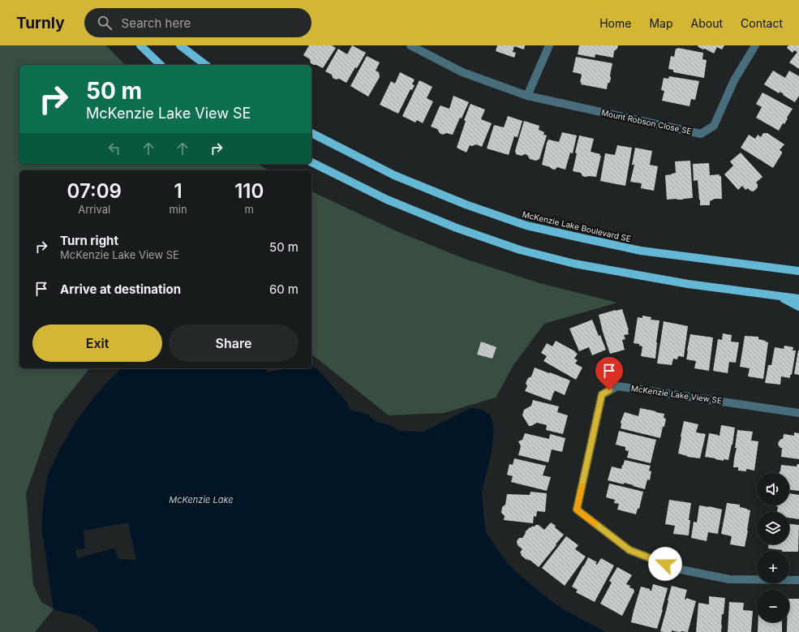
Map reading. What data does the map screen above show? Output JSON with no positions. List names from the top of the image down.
{
  "streets": {
    "main road": ["McKenzie Lake Boulevard SE"],
    "street": ["Mount Robson Close SE", "McKenzie Lake View SE"]
  },
  "water": ["McKenzie Lake"],
  "page": {
    "header": "Turnly",
    "search": "Search here",
    "nav": [
      "Home",
      "Map",
      "About",
      "Contact"
    ],
    "turn": ["50 m", "McKenzie Lake View SE"],
    "eta": [
      "07:09",
      "Arrival",
      "1",
      "min",
      "110",
      "m"
    ],
    "list": [
      {
        "name": "Turn right",
        "note": "McKenzie Lake View SE",
        "value": "50 m"
      },
      {
        "name": "Arrive at destination",
        "value": "60 m"
      }
    ],
    "buttons": ["Exit", "Share"],
    "map_buttons": ["+", "−"]
  }
}
